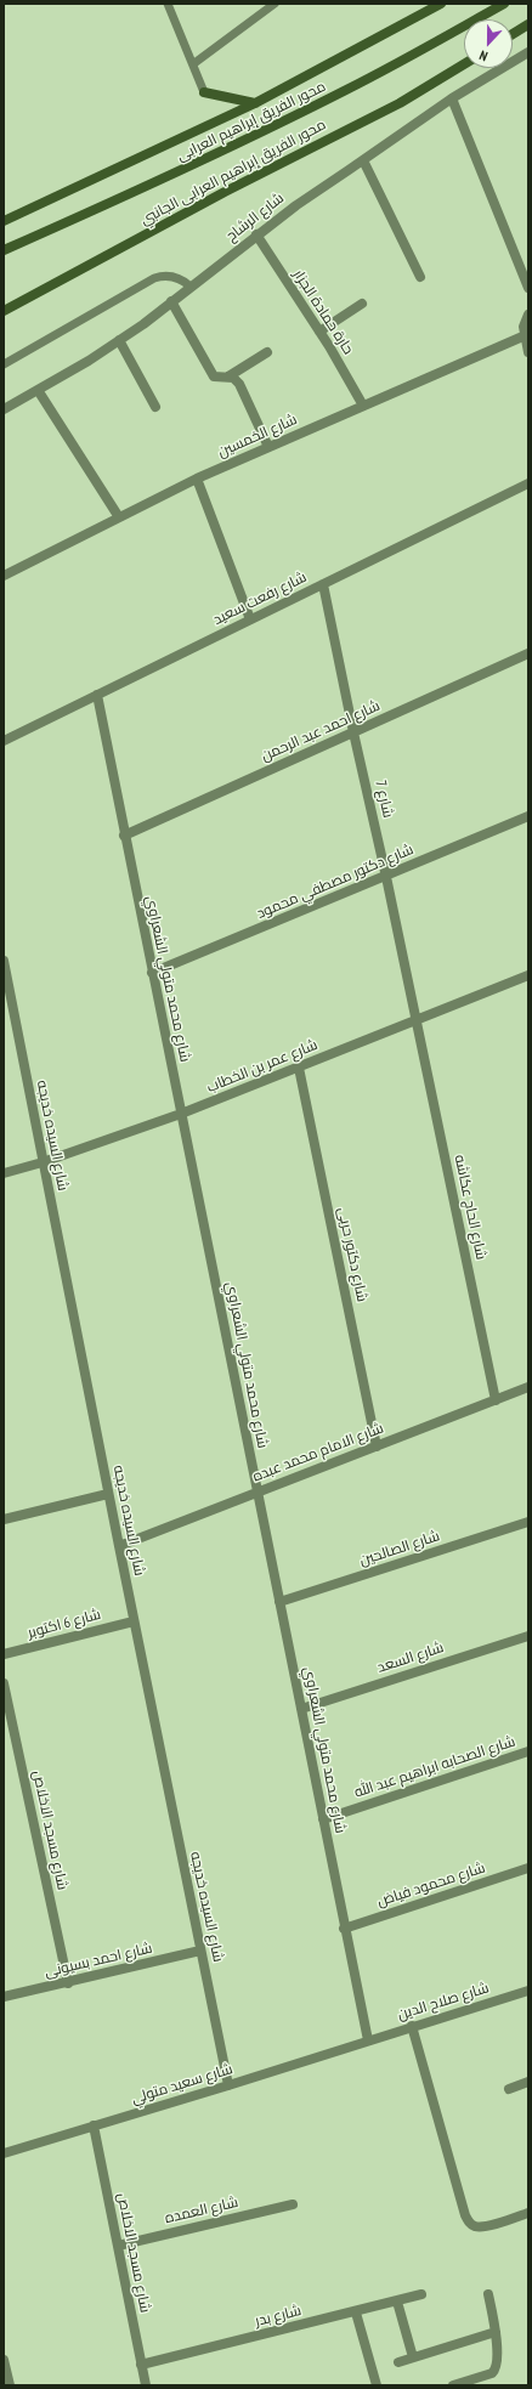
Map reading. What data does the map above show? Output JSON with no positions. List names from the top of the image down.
{
  "streets": {
    "main road": ["محور الفريق إبراهيم العرابى", "محور الفريق إبراهيم العرابى الجانبي"],
    "street": [
      "شارع الرشاح",
      "حارة حمادة الجزار",
      "شارع الخمسين",
      "شارع رفعت سعيد",
      "شارع احمد عبد الرحمن",
      "شارع 7",
      "شارع دكتور مصطفي محمود",
      "شارع محمد متولي الشعراوي",
      "شارع عمر بن الخطاب",
      "شارع السيده خديجه",
      "شارع الحاج عكاشه",
      "شارع دكتور حربى",
      "شارع الامام محمد عبده",
      "شارع الصالحين",
      "شارع 6 اكتوبر",
      "شارع السعد",
      "شارع الصحابه ابراهيم عبد الله",
      "شارع مسجد الاخلاص",
      "شارع محمود فياض",
      "شارع احمد بسيونى",
      "شارع صلاح الدين",
      "شارع سعيد متولي",
      "شارع العمده",
      "شارع بدر"
    ]
  },
  "crossings": [
    ["شارع الرشاح", "حارة حمادة الجزار"],
    ["حارة حمادة الجزار", "شارع الخمسين"],
    ["شارع رفعت سعيد", "شارع 7"],
    ["شارع رفعت سعيد", "شارع محمد متولي الشعراوي"],
    ["شارع احمد عبد الرحمن", "شارع 7"],
    ["شارع احمد عبد الرحمن", "شارع محمد متولي الشعراوي"],
    ["شارع 7", "شارع دكتور مصطفي محمود"],
    ["شارع 7", "شارع عمر بن الخطاب"],
    ["شارع 7", "شارع الحاج عكاشه"],
    ["شارع دكتور مصطفي محمود", "شارع محمد متولي الشعراوي"],
    ["شارع محمد متولي الشعراوي", "شارع عمر بن الخطاب"],
    ["شارع محمد متولي الشعراوي", "شارع الامام محمد عبده"],
    ["شارع محمد متولي الشعراوي", "شارع الصالحين"],
    ["شارع محمد متولي الشعراوي", "شارع السعد"],
    ["شارع محمد متولي الشعراوي", "شارع الصحابه ابراهيم عبد الله"],
    ["شارع محمد متولي الشعراوي", "شارع محمود فياض"],
    ["شارع محمد متولي الشعراوي", "شارع صلاح الدين"],
    ["شارع محمد متولي الشعراوي", "شارع سعيد متولي"],
    ["شارع عمر بن الخطاب", "شارع السيده خديجه"],
    ["شارع عمر بن الخطاب", "شارع الحاج عكاشه"],
    ["شارع عمر بن الخطاب", "شارع دكتور حربى"],
    ["شارع السيده خديجه", "شارع الامام محمد عبده"],
    ["شارع السيده خديجه", "شارع 6 اكتوبر"],
    ["شارع السيده خديجه", "شارع احمد بسيونى"],
    ["شارع السيده خديجه", "شارع سعيد متولي"],
    ["شارع الحاج عكاشه", "شارع الامام محمد عبده"],
    ["شارع دكتور حربى", "شارع الامام محمد عبده"],
    ["شارع مسجد الاخلاص", "شارع احمد بسيونى"],
    ["شارع مسجد الاخلاص", "شارع سعيد متولي"],
    ["شارع مسجد الاخلاص", "شارع العمده"],
    ["شارع مسجد الاخلاص", "شارع بدر"],
    ["شارع صلاح الدين", "شارع سعيد متولي"]
  ],
  "north": "bottom"
}
